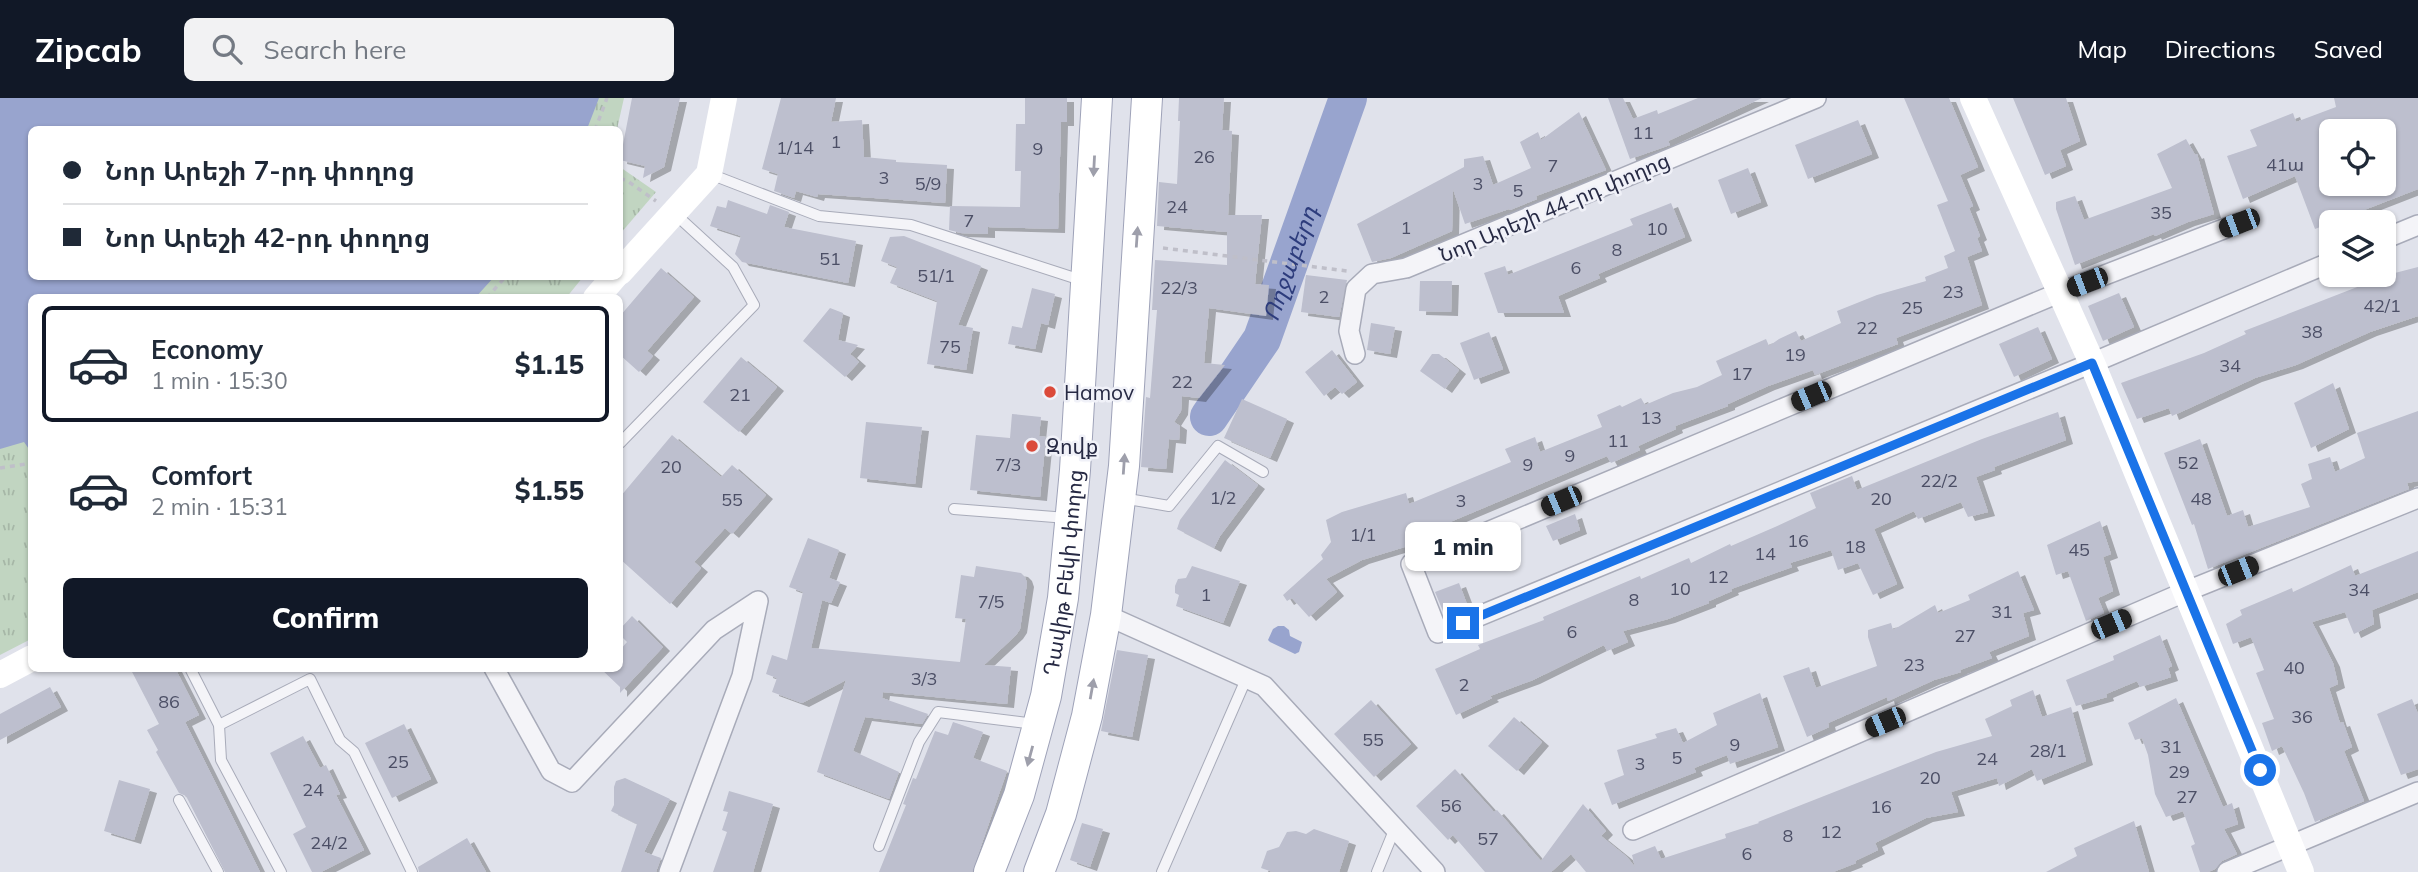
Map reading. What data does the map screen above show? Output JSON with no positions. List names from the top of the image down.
{
  "streets": {
    "main road": ["Դավիթ Բեկի փողոց"],
    "street": ["Նոր Արեշի 44-րդ փողոց"]
  },
  "water": ["Ողջաբերդ"],
  "places": ["Hamov", "Զովք"],
  "house_numbers": [
    "11",
    "1",
    "1/14",
    "9",
    "26",
    "41ա",
    "7",
    "3",
    "5/9",
    "3",
    "5",
    "24",
    "35",
    "7",
    "1",
    "10",
    "8",
    "51",
    "6",
    "51/1",
    "22/3",
    "23",
    "2",
    "42/1",
    "25",
    "22",
    "38",
    "75",
    "19",
    "34",
    "17",
    "22",
    "21",
    "13",
    "11",
    "9",
    "52",
    "7/3",
    "9",
    "20",
    "22/2",
    "1/2",
    "20",
    "48",
    "55",
    "3",
    "1/1",
    "16",
    "18",
    "45",
    "14",
    "12",
    "10",
    "34",
    "1",
    "8",
    "7/5",
    "31",
    "6",
    "27",
    "23",
    "40",
    "3/3",
    "2",
    "86",
    "36",
    "55",
    "9",
    "31",
    "28/1",
    "5",
    "24",
    "25",
    "3",
    "29",
    "20",
    "24",
    "27",
    "56",
    "16",
    "12",
    "8",
    "57",
    "24/2",
    "6"
  ],
  "page": {
    "header": "Zipcab",
    "search": "Search here",
    "nav": ["Map", "Directions", "Saved"],
    "banner": ["Նոր Արեշի 7-րդ փողոց", "Նոր Արեշի 42-րդ փողոց"],
    "list": [
      {
        "name": "Economy",
        "note": "1 min · 15:30",
        "value": "$1.15"
      },
      {
        "name": "Comfort",
        "note": "2 min · 15:31",
        "value": "$1.55"
      }
    ],
    "bubble": "1 min",
    "buttons": "Confirm"
  }
}
